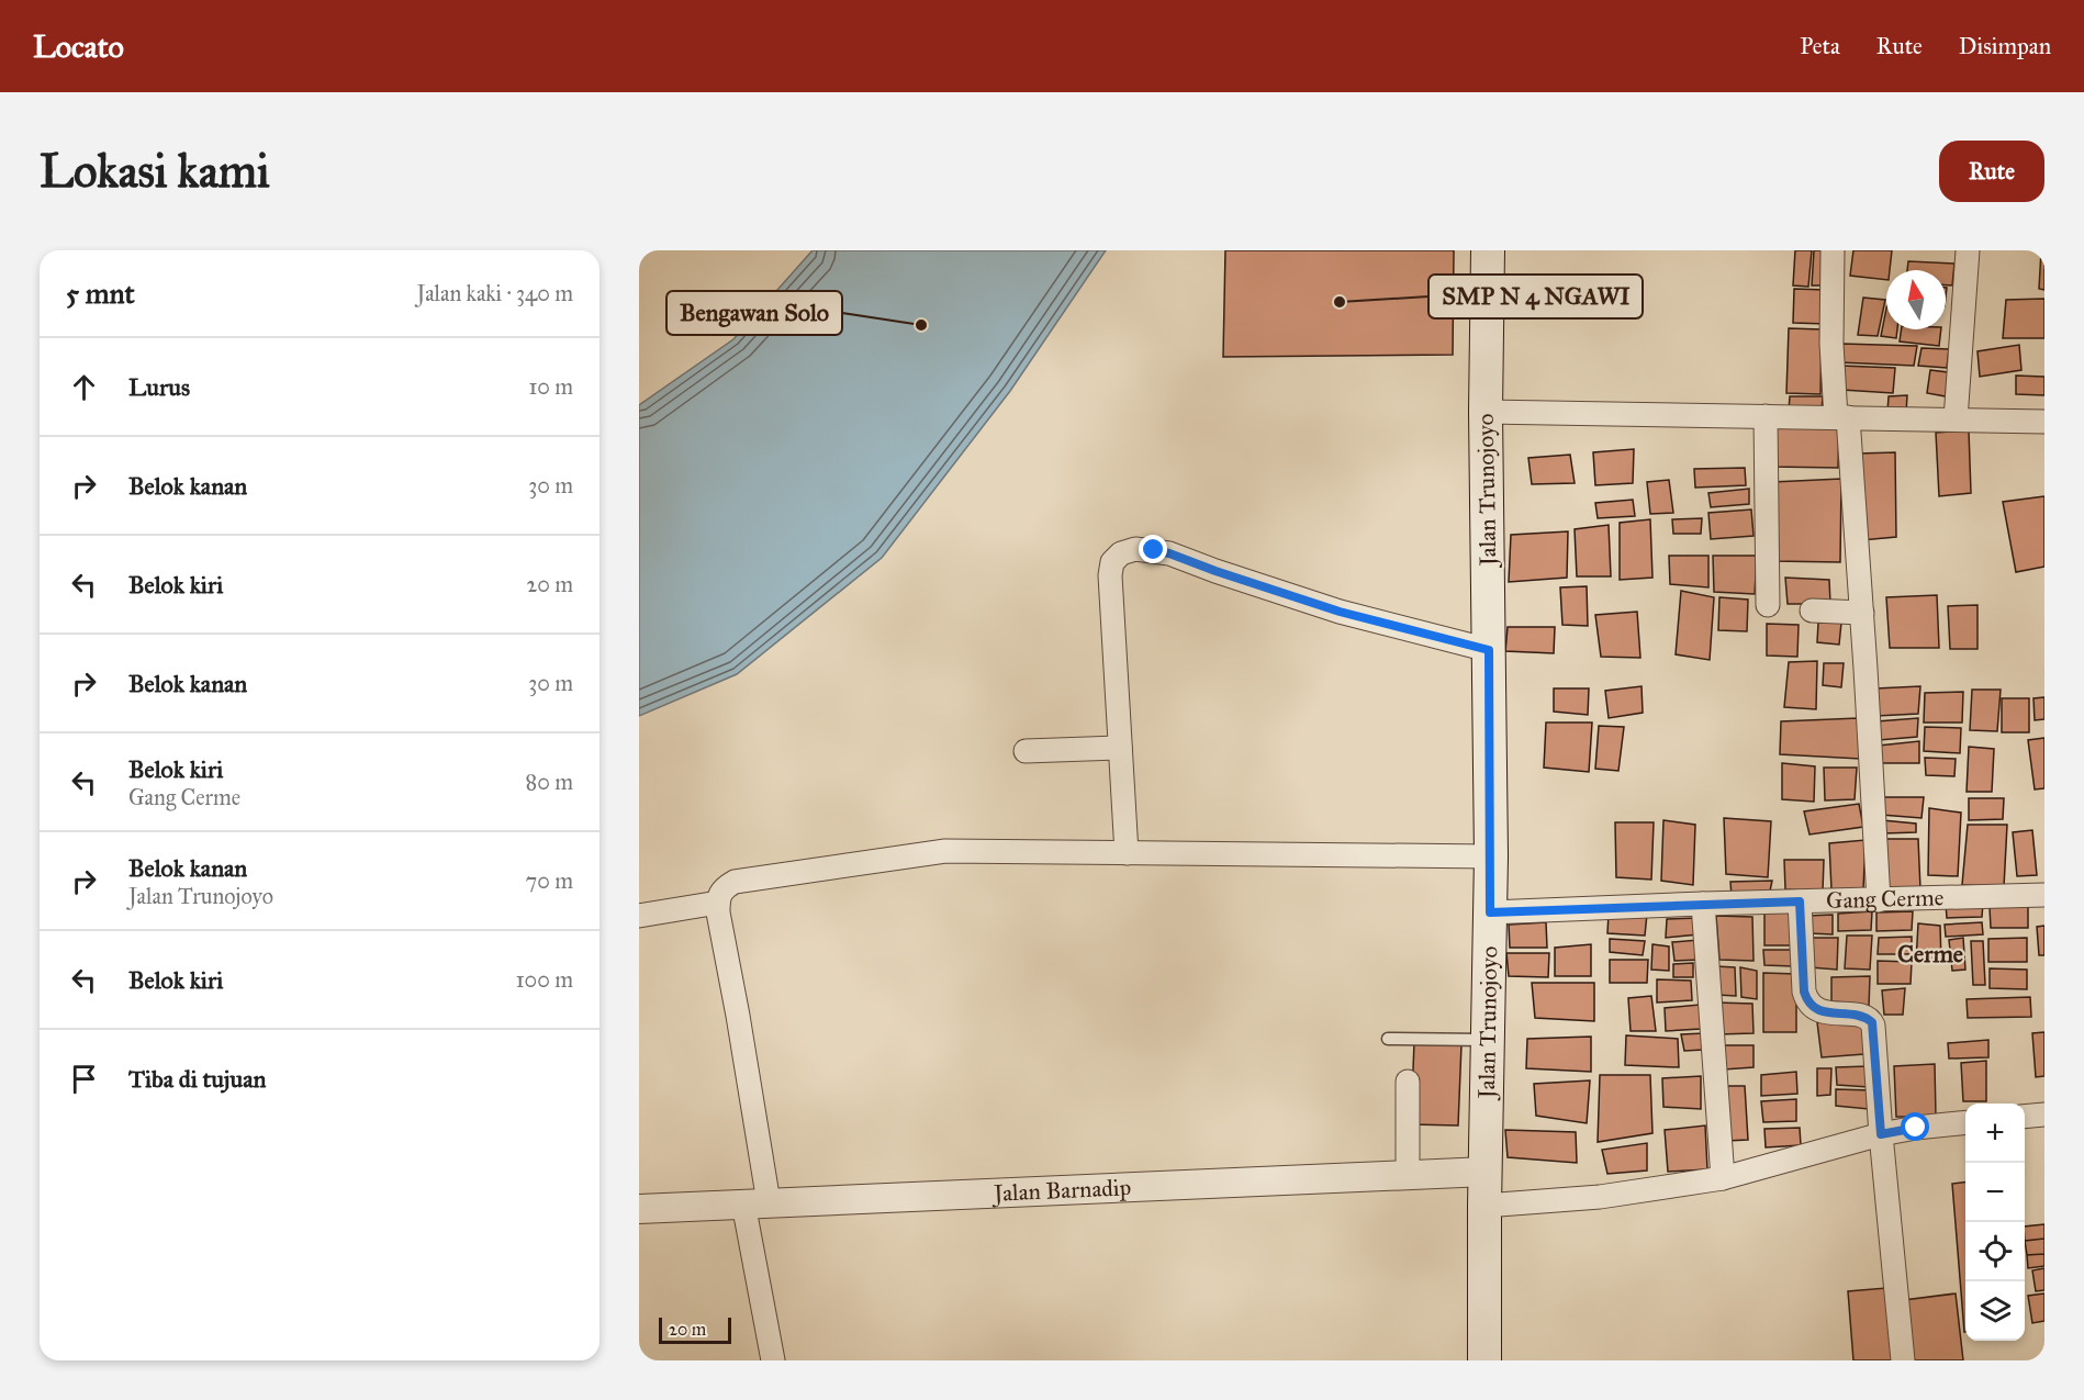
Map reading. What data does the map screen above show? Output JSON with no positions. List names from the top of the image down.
{
  "streets": {
    "main road": ["Jalan Trunojoyo"],
    "street": ["Gang Cerme", "Jalan Barnadip"]
  },
  "crossings": [
    ["Jalan Trunojoyo", "Gang Cerme"],
    ["Jalan Trunojoyo", "Jalan Barnadip"]
  ],
  "districts": ["Cerme"],
  "places": ["SMP N 4 NGAWI", "Bengawan Solo"],
  "scale_bar": "20 m",
  "north": "top",
  "page": {
    "header": "Locato",
    "nav": ["Peta", "Rute", "Disimpan"],
    "buttons": "Rute",
    "title": "Lokasi kami",
    "heading": ["5 mnt", "Jalan kaki · 340 m"],
    "list": [
      ["Lurus", "10 m"],
      ["Belok kanan", "30 m"],
      ["Belok kiri", "20 m"],
      ["Belok kanan", "30 m"],
      ["Belok kiri", "Gang Cerme", "80 m"],
      ["Belok kanan", "Jalan Trunojoyo", "70 m"],
      ["Belok kiri", "100 m"],
      "Tiba di tujuan"
    ],
    "map_buttons": ["+", "−"],
    "scale": "20 m"
  }
}
